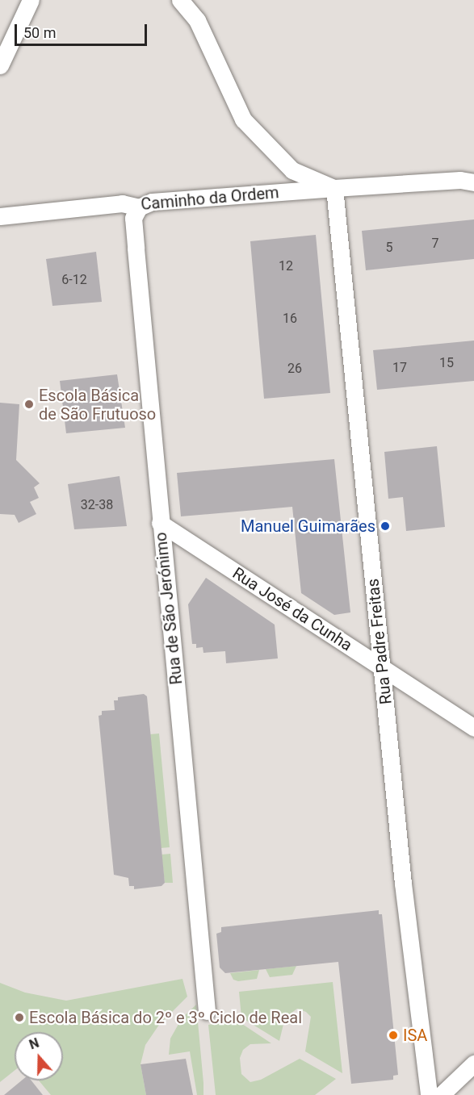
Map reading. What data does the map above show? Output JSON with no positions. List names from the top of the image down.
{
  "streets": {
    "street": [
      "Caminho da Ordem",
      "Rua de São Jerónimo",
      "Rua José da Cunha",
      "Rua Padre Freitas"
    ]
  },
  "crossings": [
    ["Caminho da Ordem", "Rua de São Jerónimo"],
    ["Caminho da Ordem", "Rua Padre Freitas"],
    ["Rua de São Jerónimo", "Rua José da Cunha"],
    ["Rua José da Cunha", "Rua Padre Freitas"]
  ],
  "places": [
    "Escola Básica de São Frutuoso",
    "Manuel Guimarães",
    "Escola Básica do 2º e 3º Ciclo de Real",
    "ISA"
  ],
  "house_numbers": [
    "7",
    "5",
    "12",
    "6-12",
    "16",
    "15",
    "17",
    "26",
    "32-38"
  ],
  "scale_bar": "50 m",
  "north": "top"
}
